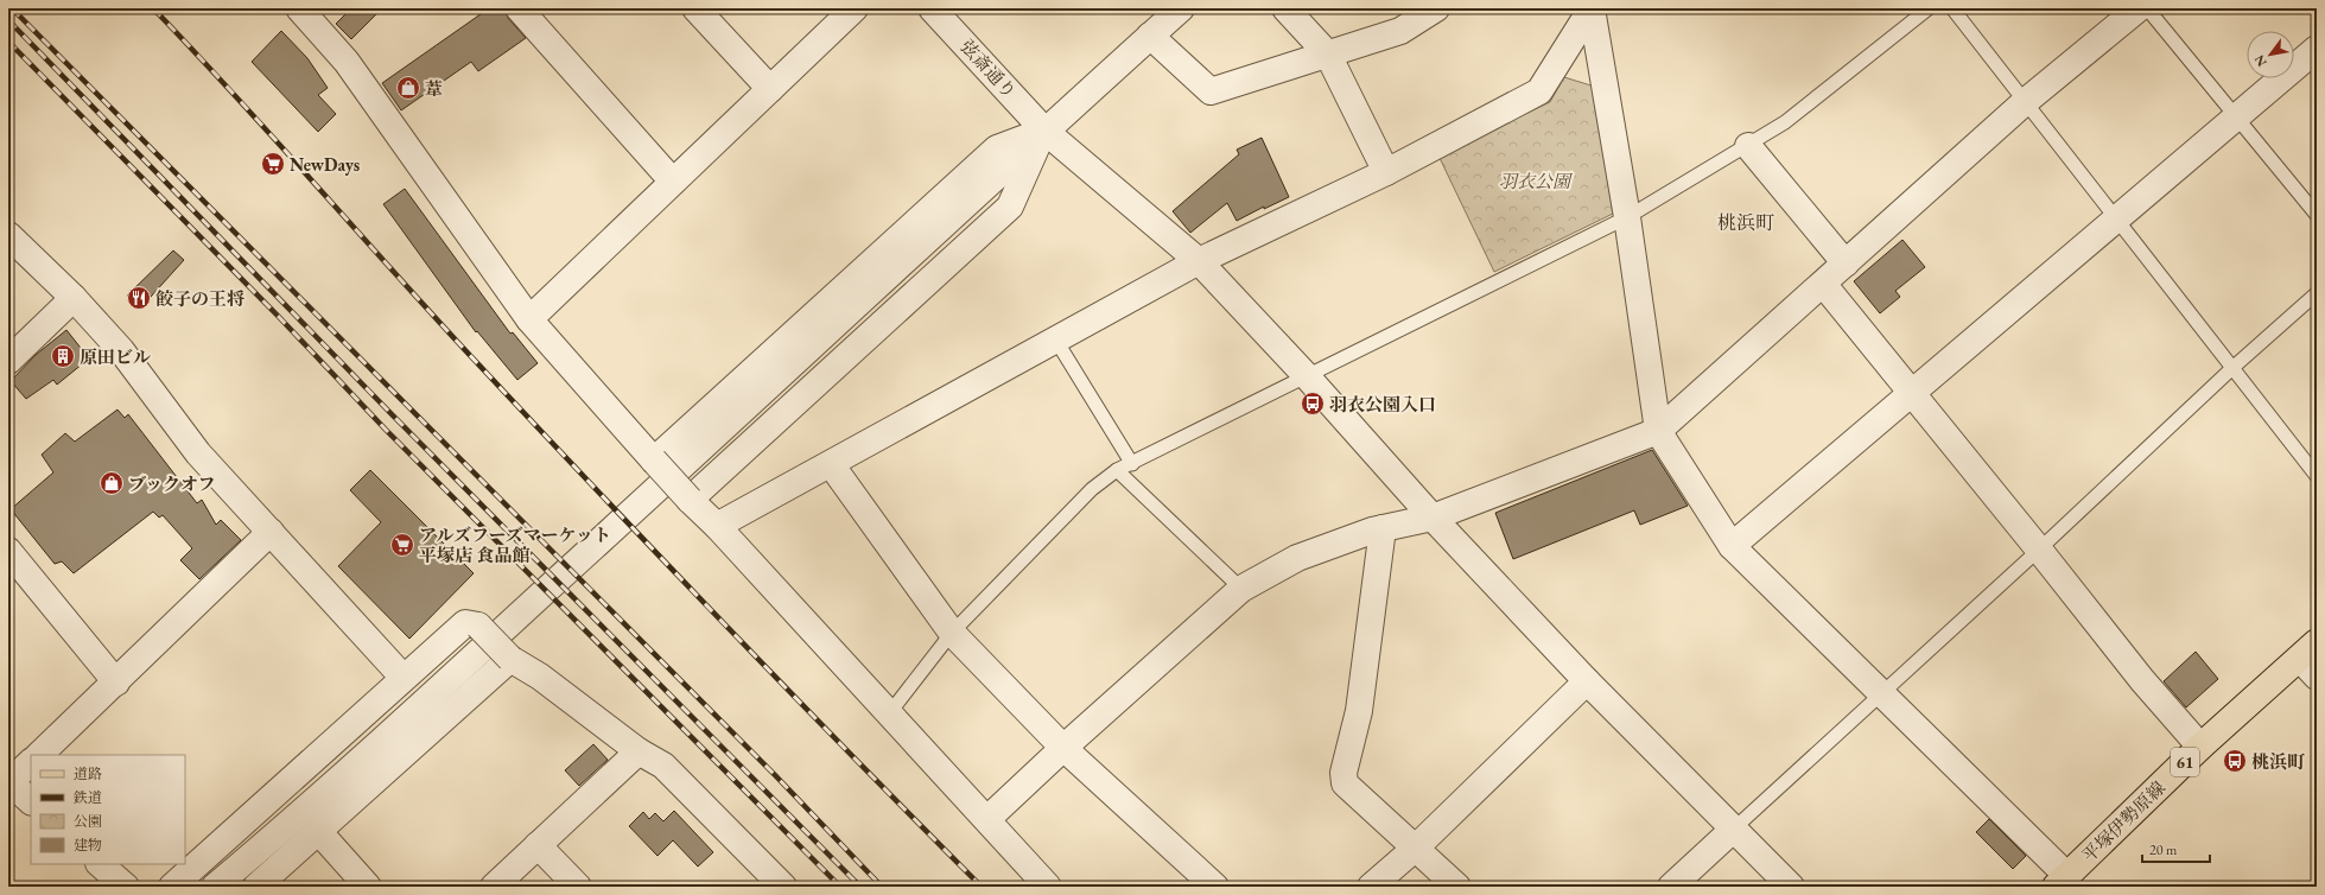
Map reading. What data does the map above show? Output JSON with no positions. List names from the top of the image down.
{
  "streets": {
    "main road": ["61", "平塚伊勢原線"],
    "street": ["弦斎通り"]
  },
  "districts": ["桃浜町"],
  "parks": ["羽衣公園"],
  "places": {
    "shop": ["葦", "ブックオフ"],
    "supermarket": ["NewDays", "アルズフーズマーケット 平塚店 食品館"],
    "restaurant": ["餃子の王将"],
    "building": ["原田ビル"],
    "bus stop": ["羽衣公園入口", "桃浜町"]
  },
  "legend": [
    "道路",
    "鉄道",
    "公園",
    "建物"
  ],
  "scale_bar": "20 m",
  "north": "bottom left"
}
